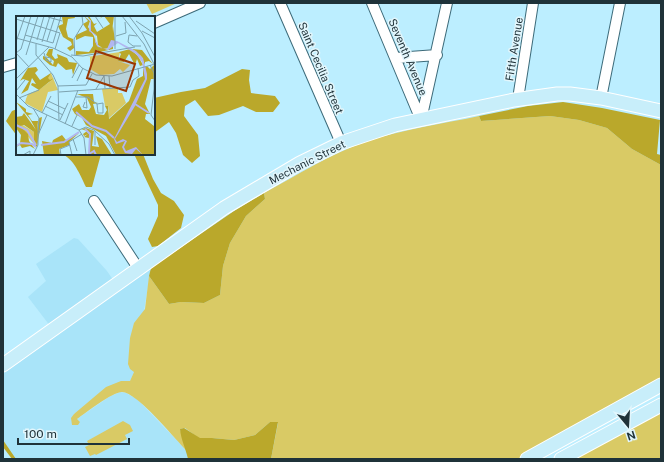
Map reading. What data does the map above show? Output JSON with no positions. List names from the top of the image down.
{
  "streets": {
    "main road": ["Mechanic Street"],
    "street": ["Fifth Avenue", "Seventh Avenue", "Saint Cecilia Street"]
  },
  "crossings": [
    ["Fifth Avenue", "Mechanic Street"],
    ["Seventh Avenue", "Mechanic Street"],
    ["Saint Cecilia Street", "Mechanic Street"]
  ],
  "scale_bar": "100 m",
  "north": "bottom"
}
